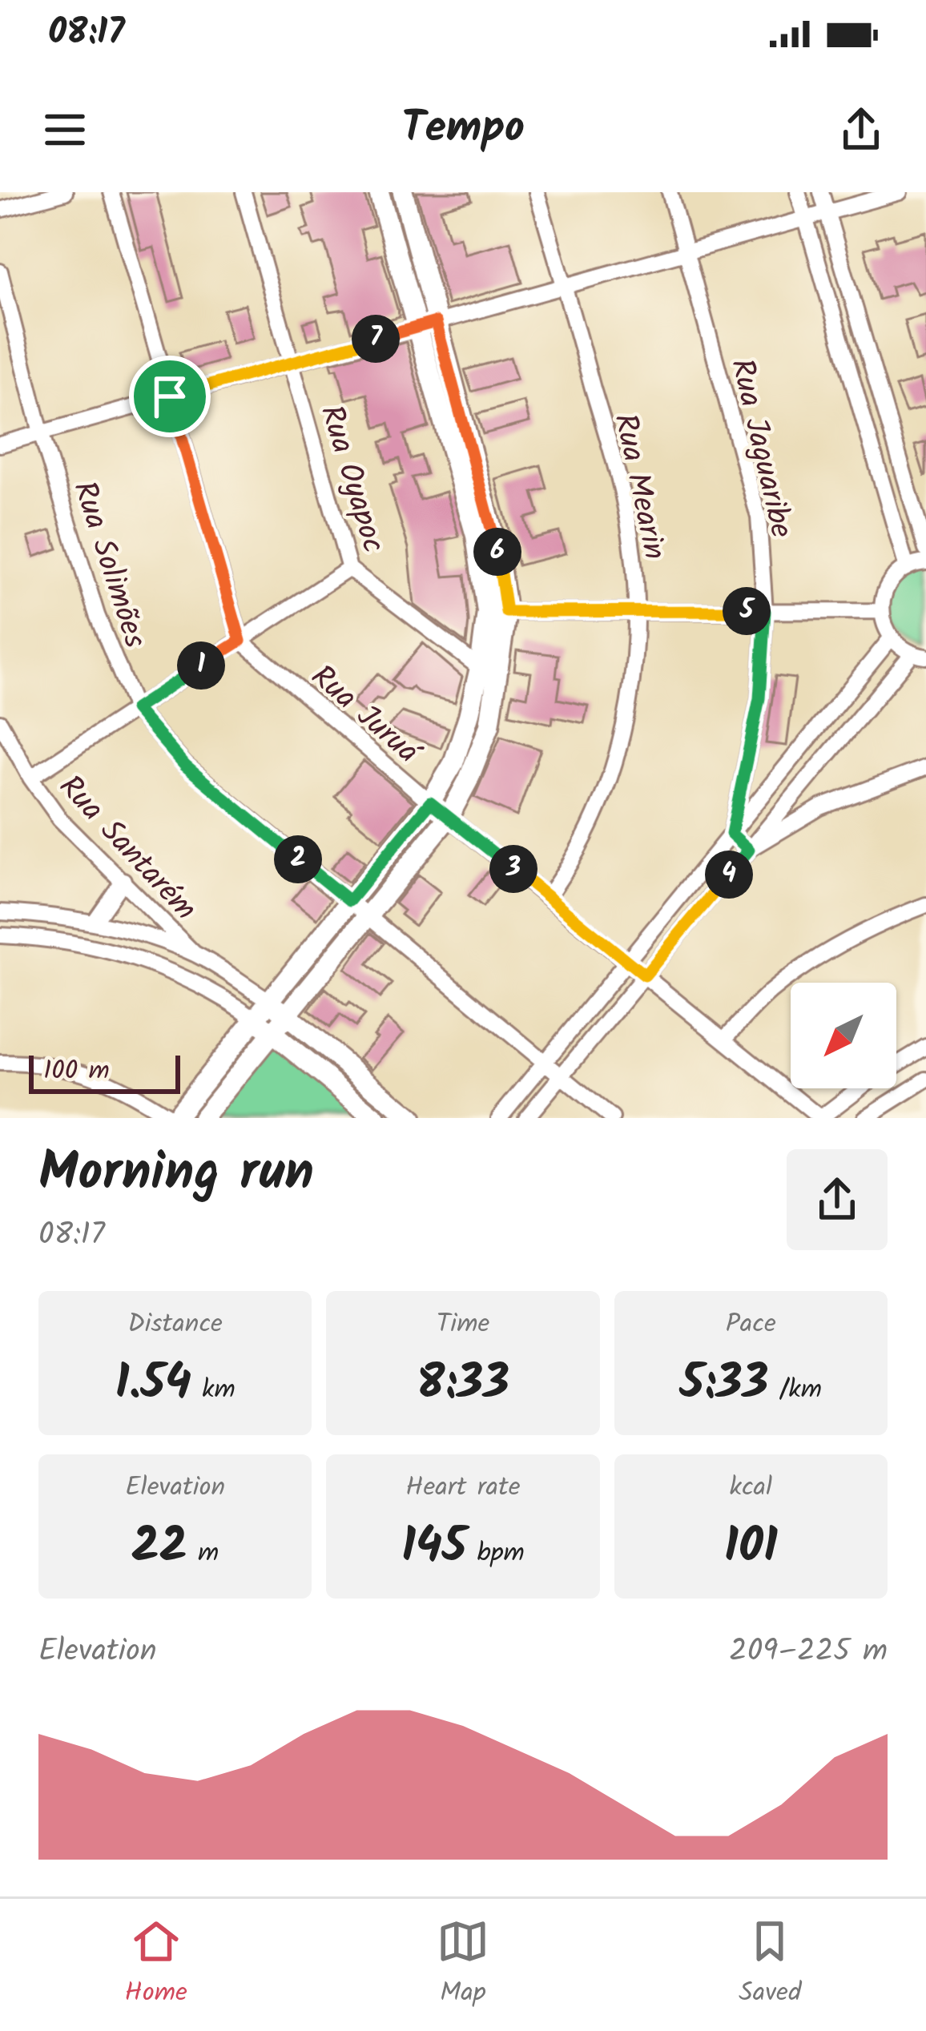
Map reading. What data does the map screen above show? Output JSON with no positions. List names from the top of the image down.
{
  "streets": {
    "street": [
      "Rua Jaguaribe",
      "Rua Oyapoc",
      "Rua Mearin",
      "Rua Solimões",
      "Rua Juruá",
      "Rua Santarém"
    ]
  },
  "crossings": [
    ["Rua Mearin", "Rua Juruá"]
  ],
  "scale_bar": "100 m",
  "north": "bottom left",
  "page": {
    "status": "08:17",
    "header": "Tempo",
    "pins": [
      "7",
      "6",
      "5",
      "1",
      "2",
      "3",
      "4"
    ],
    "scale": "100 m",
    "heading": ["Morning run", "08:17"],
    "stats": [
      ["Distance", "1.54 km"],
      ["Time", "8:33"],
      ["Pace", "5:33 /km"],
      ["Elevation", "22 m"],
      ["Heart rate", "145 bpm"],
      ["kcal", "101"]
    ],
    "chart": ["Elevation", "209–225 m"],
    "tabs": ["Home", "Map", "Saved"]
  }
}
